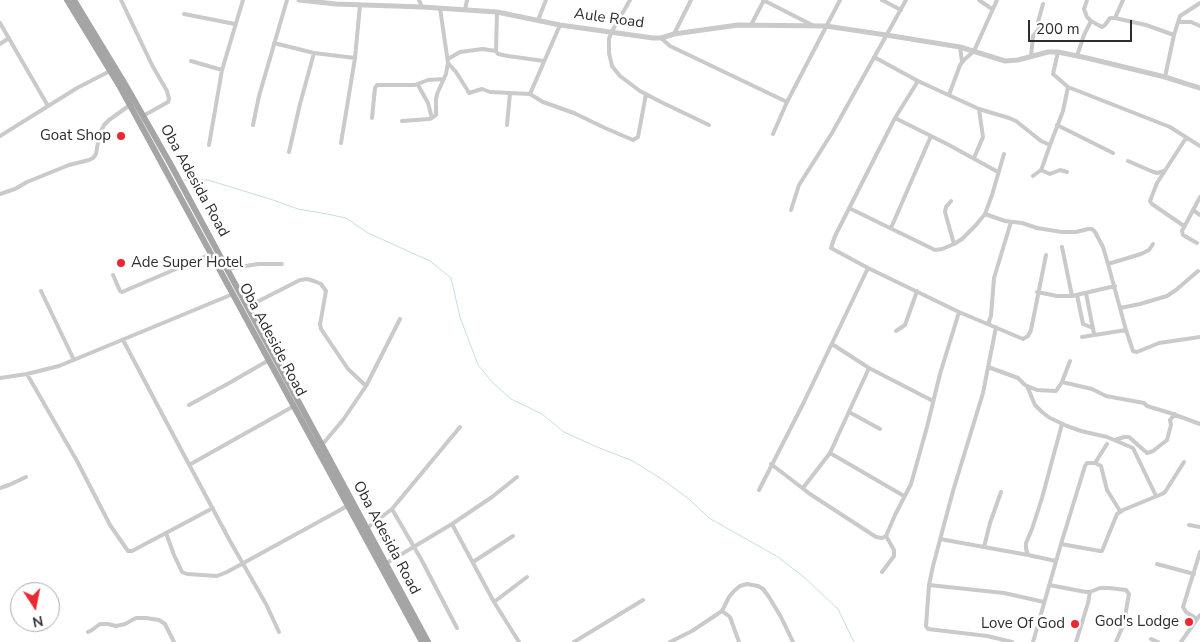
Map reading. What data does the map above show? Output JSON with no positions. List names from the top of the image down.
{
  "streets": {
    "main road": ["Oba Adesida Road", "Oba Adeside Road"],
    "street": ["Aule Road"]
  },
  "crossings": [
    ["Oba Adesida Road", "Oba Adeside Road"]
  ],
  "places": [
    "Goat Shop",
    "Ade Super Hotel",
    "God's Lodge",
    "Love Of God"
  ],
  "scale_bar": "200 m",
  "north": "bottom"
}
